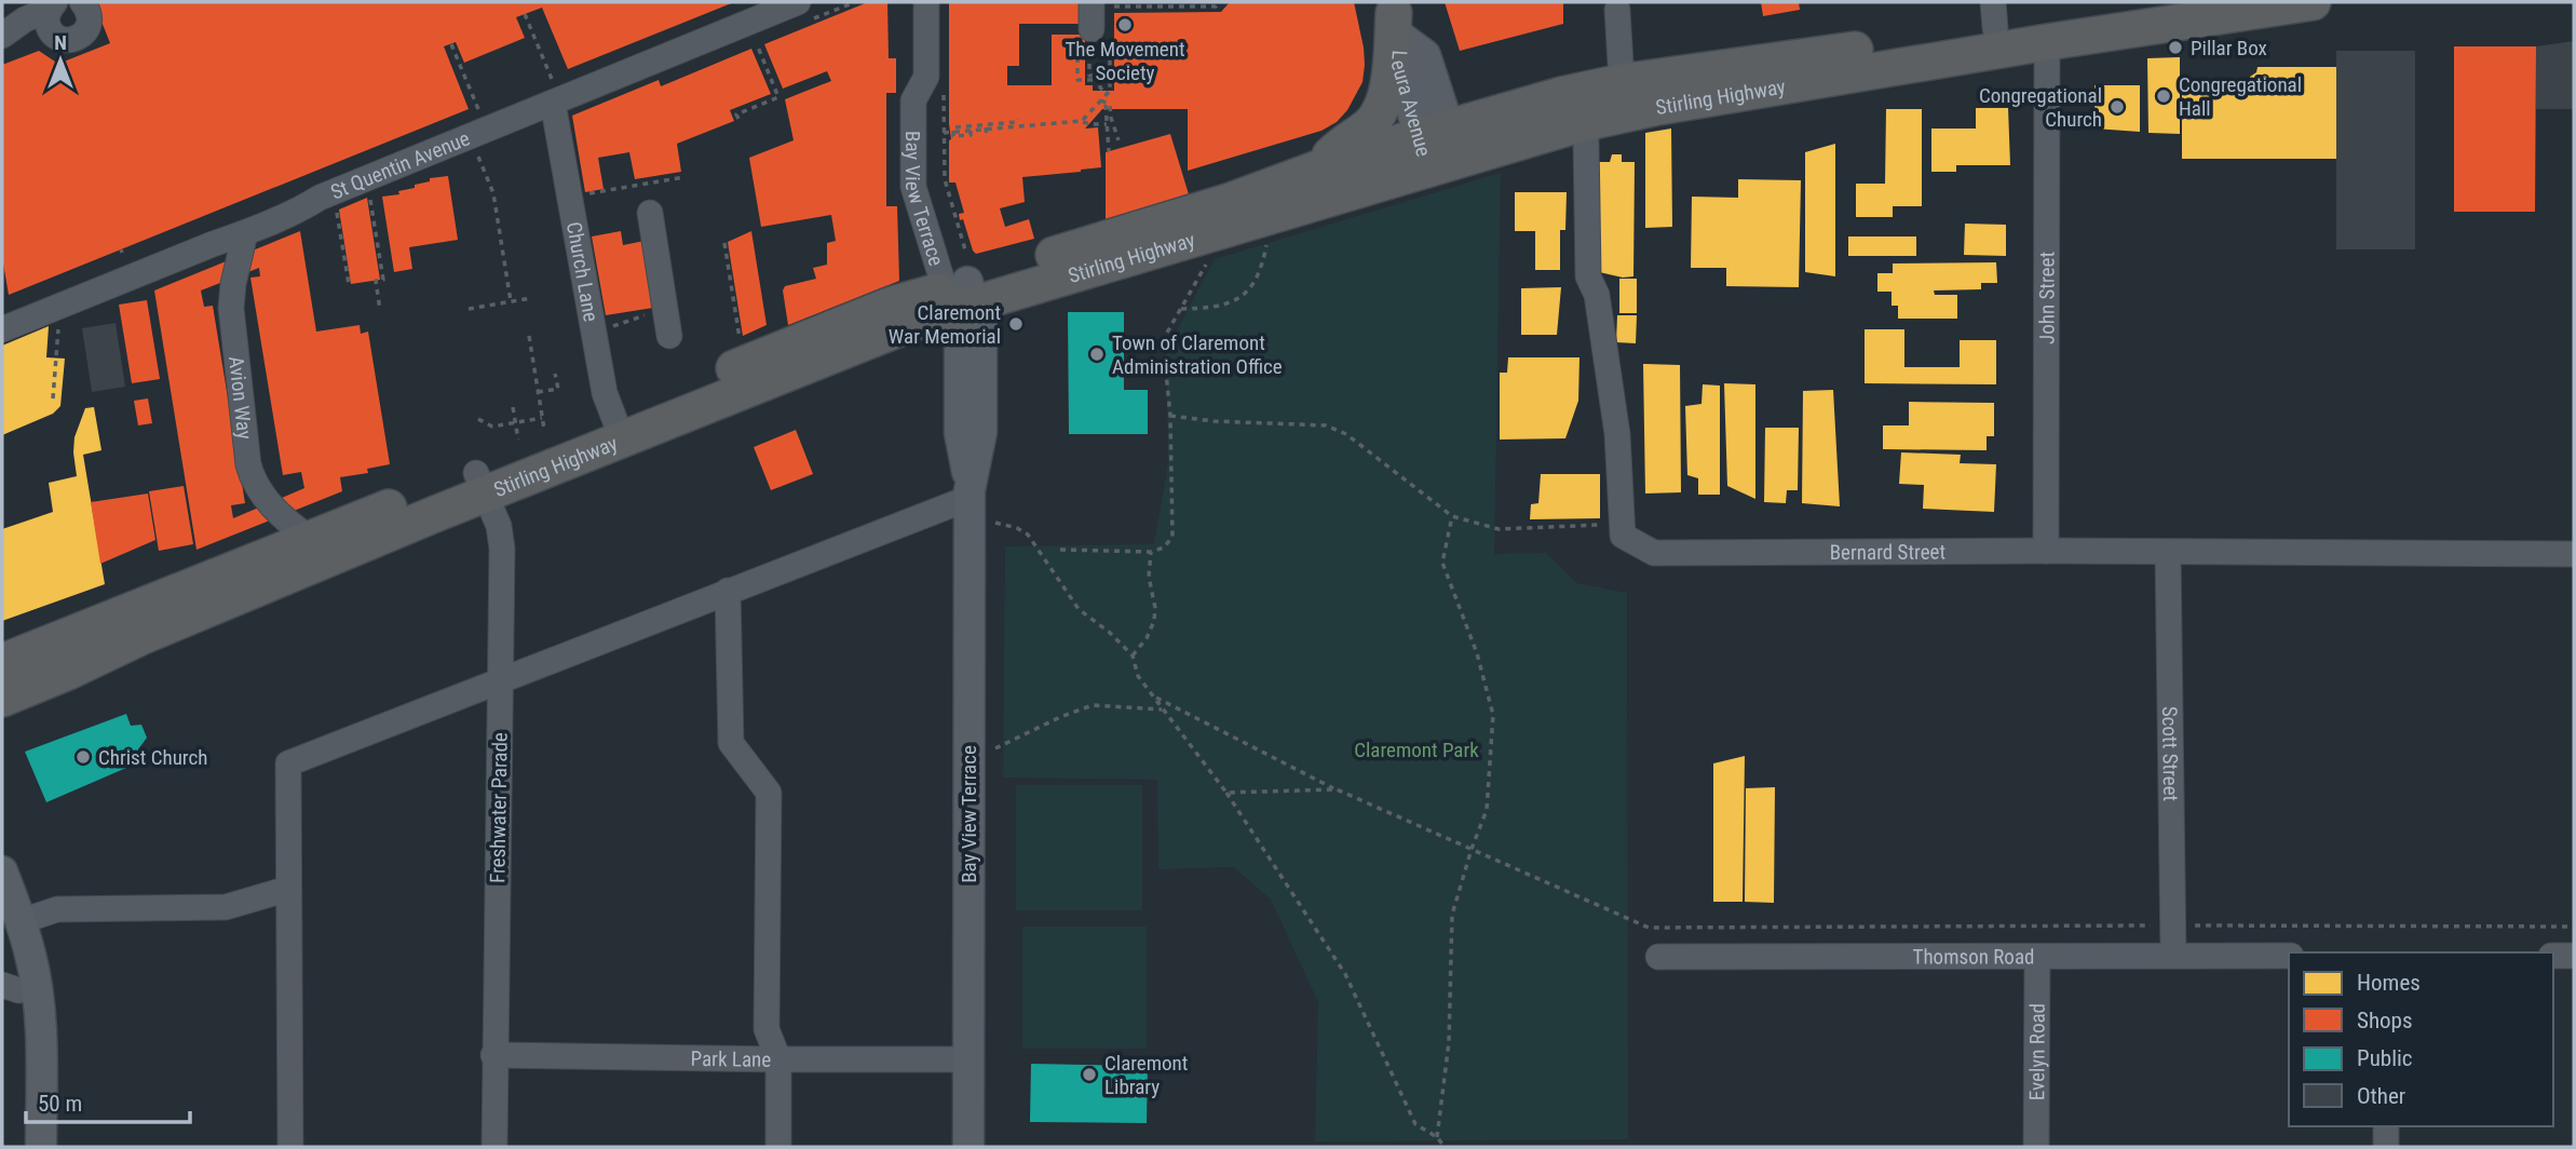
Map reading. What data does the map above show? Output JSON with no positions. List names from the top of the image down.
{
  "streets": {
    "highway": ["Stirling Highway"],
    "main road": ["Leura Avenue", "Bay View Terrace"],
    "street": [
      "St Quentin Avenue",
      "Church Lane",
      "John Street",
      "Avion Way",
      "Bernard Street",
      "Scott Street",
      "Freshwater Parade",
      "Thomson Road",
      "Evelyn Road",
      "Park Lane"
    ]
  },
  "crossings": [
    ["Stirling Highway", "Leura Avenue"],
    ["Stirling Highway", "Bay View Terrace"],
    ["Stirling Highway", "Church Lane"],
    ["Stirling Highway", "John Street"],
    ["Stirling Highway", "Avion Way"],
    ["Stirling Highway", "Freshwater Parade"],
    ["St Quentin Avenue", "Church Lane"],
    ["St Quentin Avenue", "Avion Way"],
    ["Bay View Terrace", "Park Lane"],
    ["John Street", "Bernard Street"],
    ["Bernard Street", "Scott Street"],
    ["Scott Street", "Thomson Road"],
    ["Freshwater Parade", "Park Lane"],
    ["Thomson Road", "Evelyn Road"]
  ],
  "parks": ["Claremont Park"],
  "places": [
    "The Movement Society",
    "Pillar Box",
    "Congregational Hall",
    "Congregational Church",
    "Claremont War Memorial",
    "Town of Claremont Administration Office",
    "Christ Church",
    "Claremont Library"
  ],
  "legend": [
    "Homes",
    "Shops",
    "Public",
    "Other"
  ],
  "scale_bar": "50 m",
  "north": "top"
}
